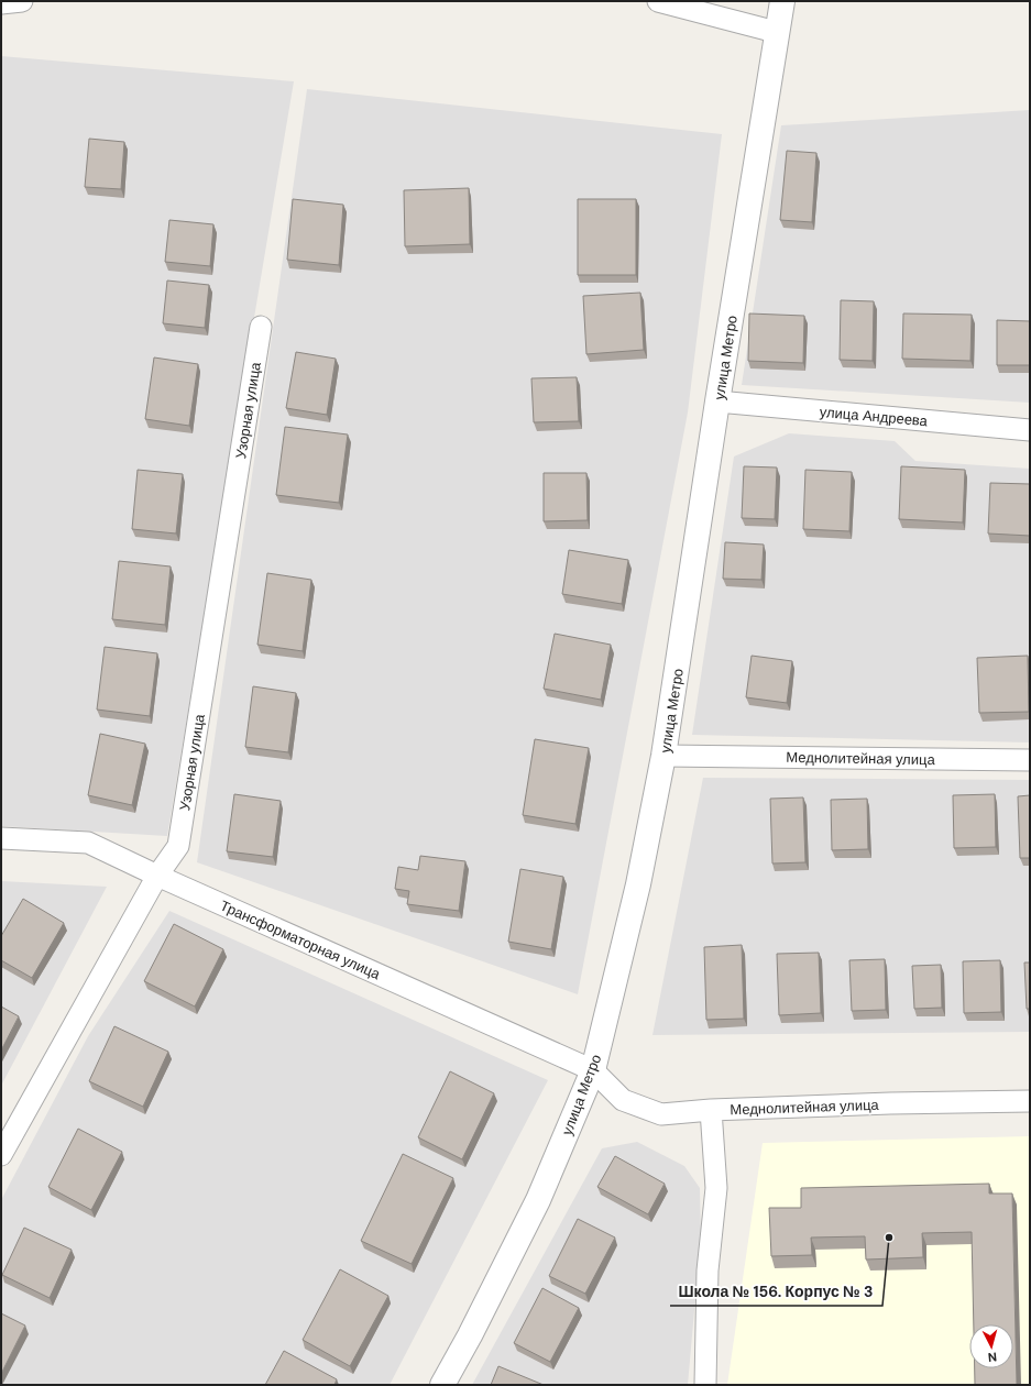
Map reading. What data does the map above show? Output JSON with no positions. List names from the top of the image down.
{
  "streets": {
    "street": [
      "улица Метро",
      "Узорная улица",
      "улица Андреева",
      "Меднолитейная улица",
      "Трансформаторная улица"
    ]
  },
  "crossings": [
    ["улица Метро", "улица Андреева"],
    ["улица Метро", "Меднолитейная улица"],
    ["улица Метро", "Трансформаторная улица"],
    ["Узорная улица", "Трансформаторная улица"],
    ["Меднолитейная улица", "Трансформаторная улица"]
  ],
  "places": ["Школа № 156. Корпус № 3"],
  "north": "bottom"
}
